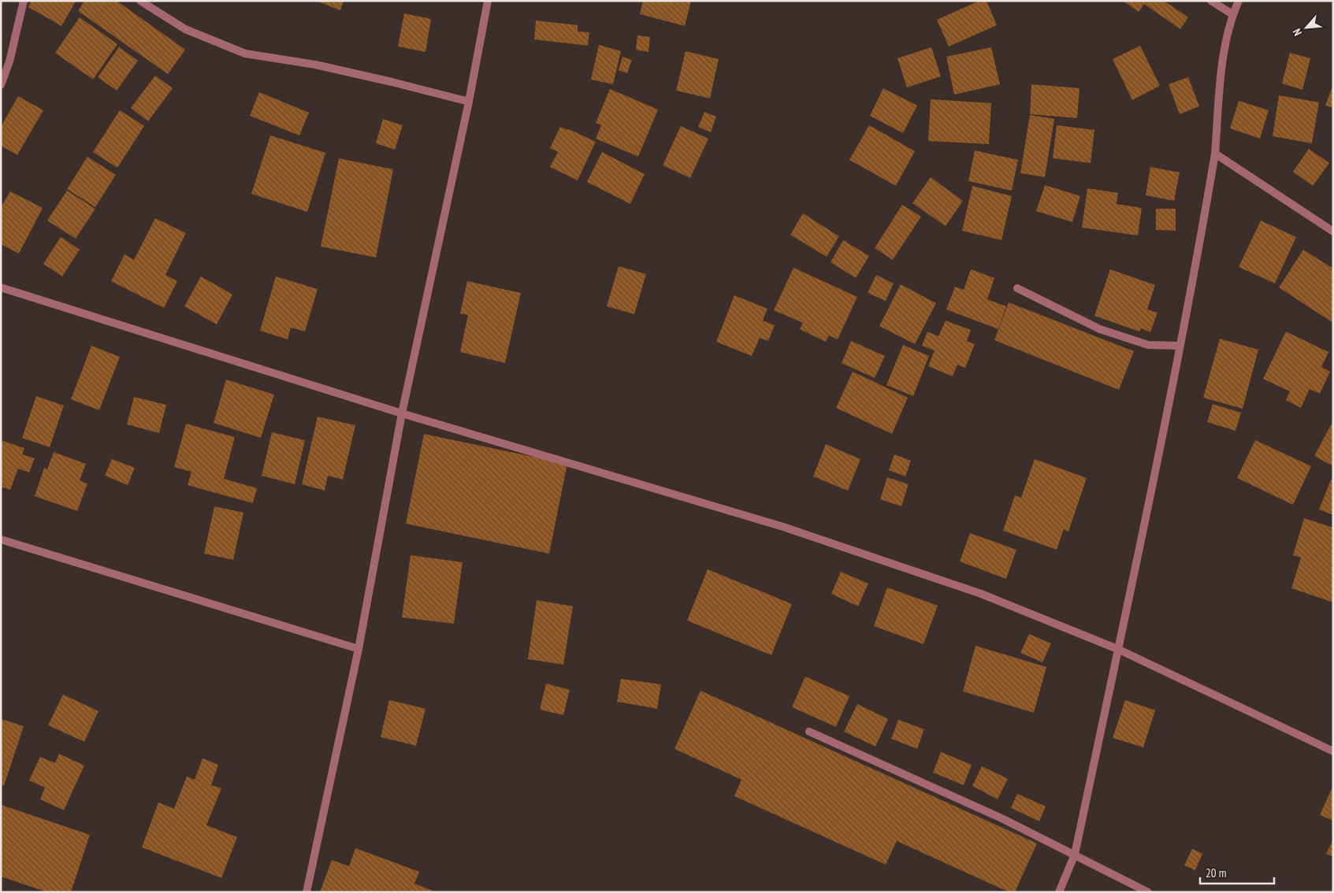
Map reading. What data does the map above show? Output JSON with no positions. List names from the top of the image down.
{
  "scale_bar": "20 m",
  "north": "bottom left"
}
